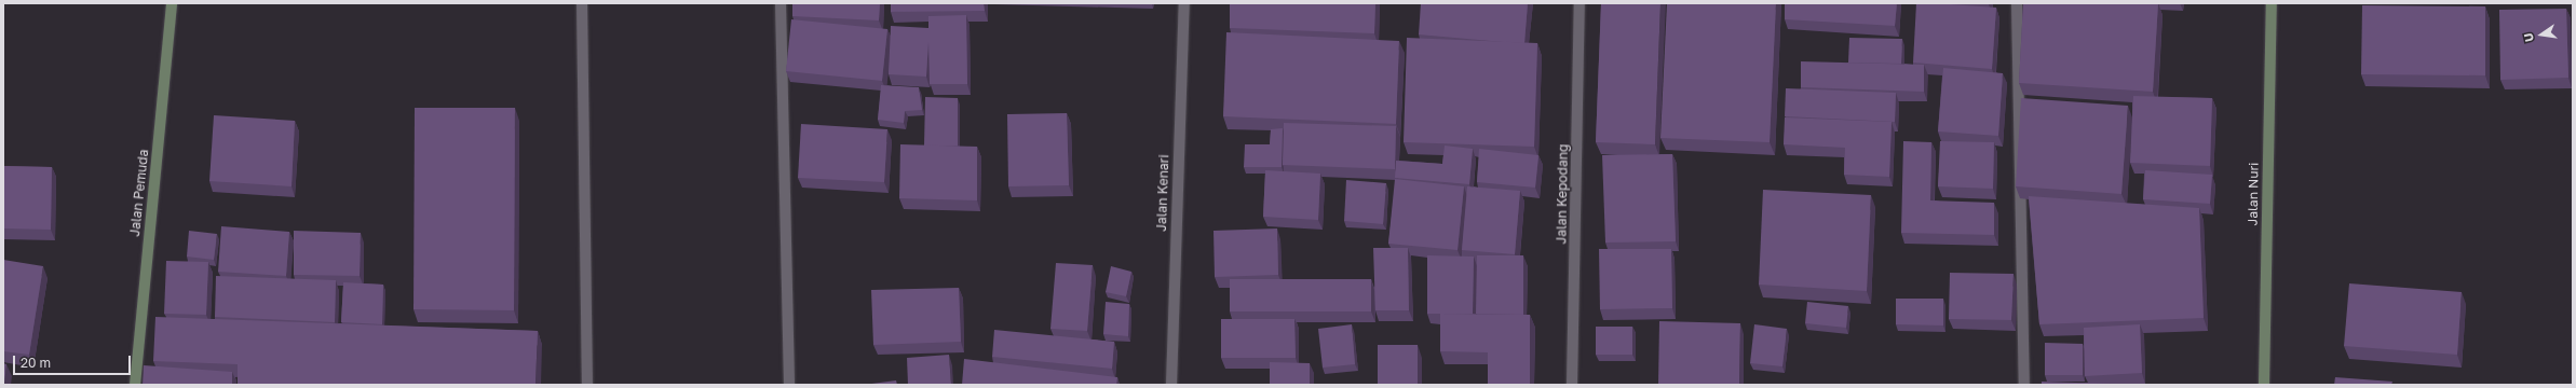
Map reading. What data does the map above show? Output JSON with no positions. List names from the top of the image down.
{
  "streets": {
    "main road": ["Jalan Pemuda", "Jalan Nuri"],
    "street": ["Jalan Kenari", "Jalan Kepodang"]
  },
  "scale_bar": "20 m",
  "north": "left"
}
